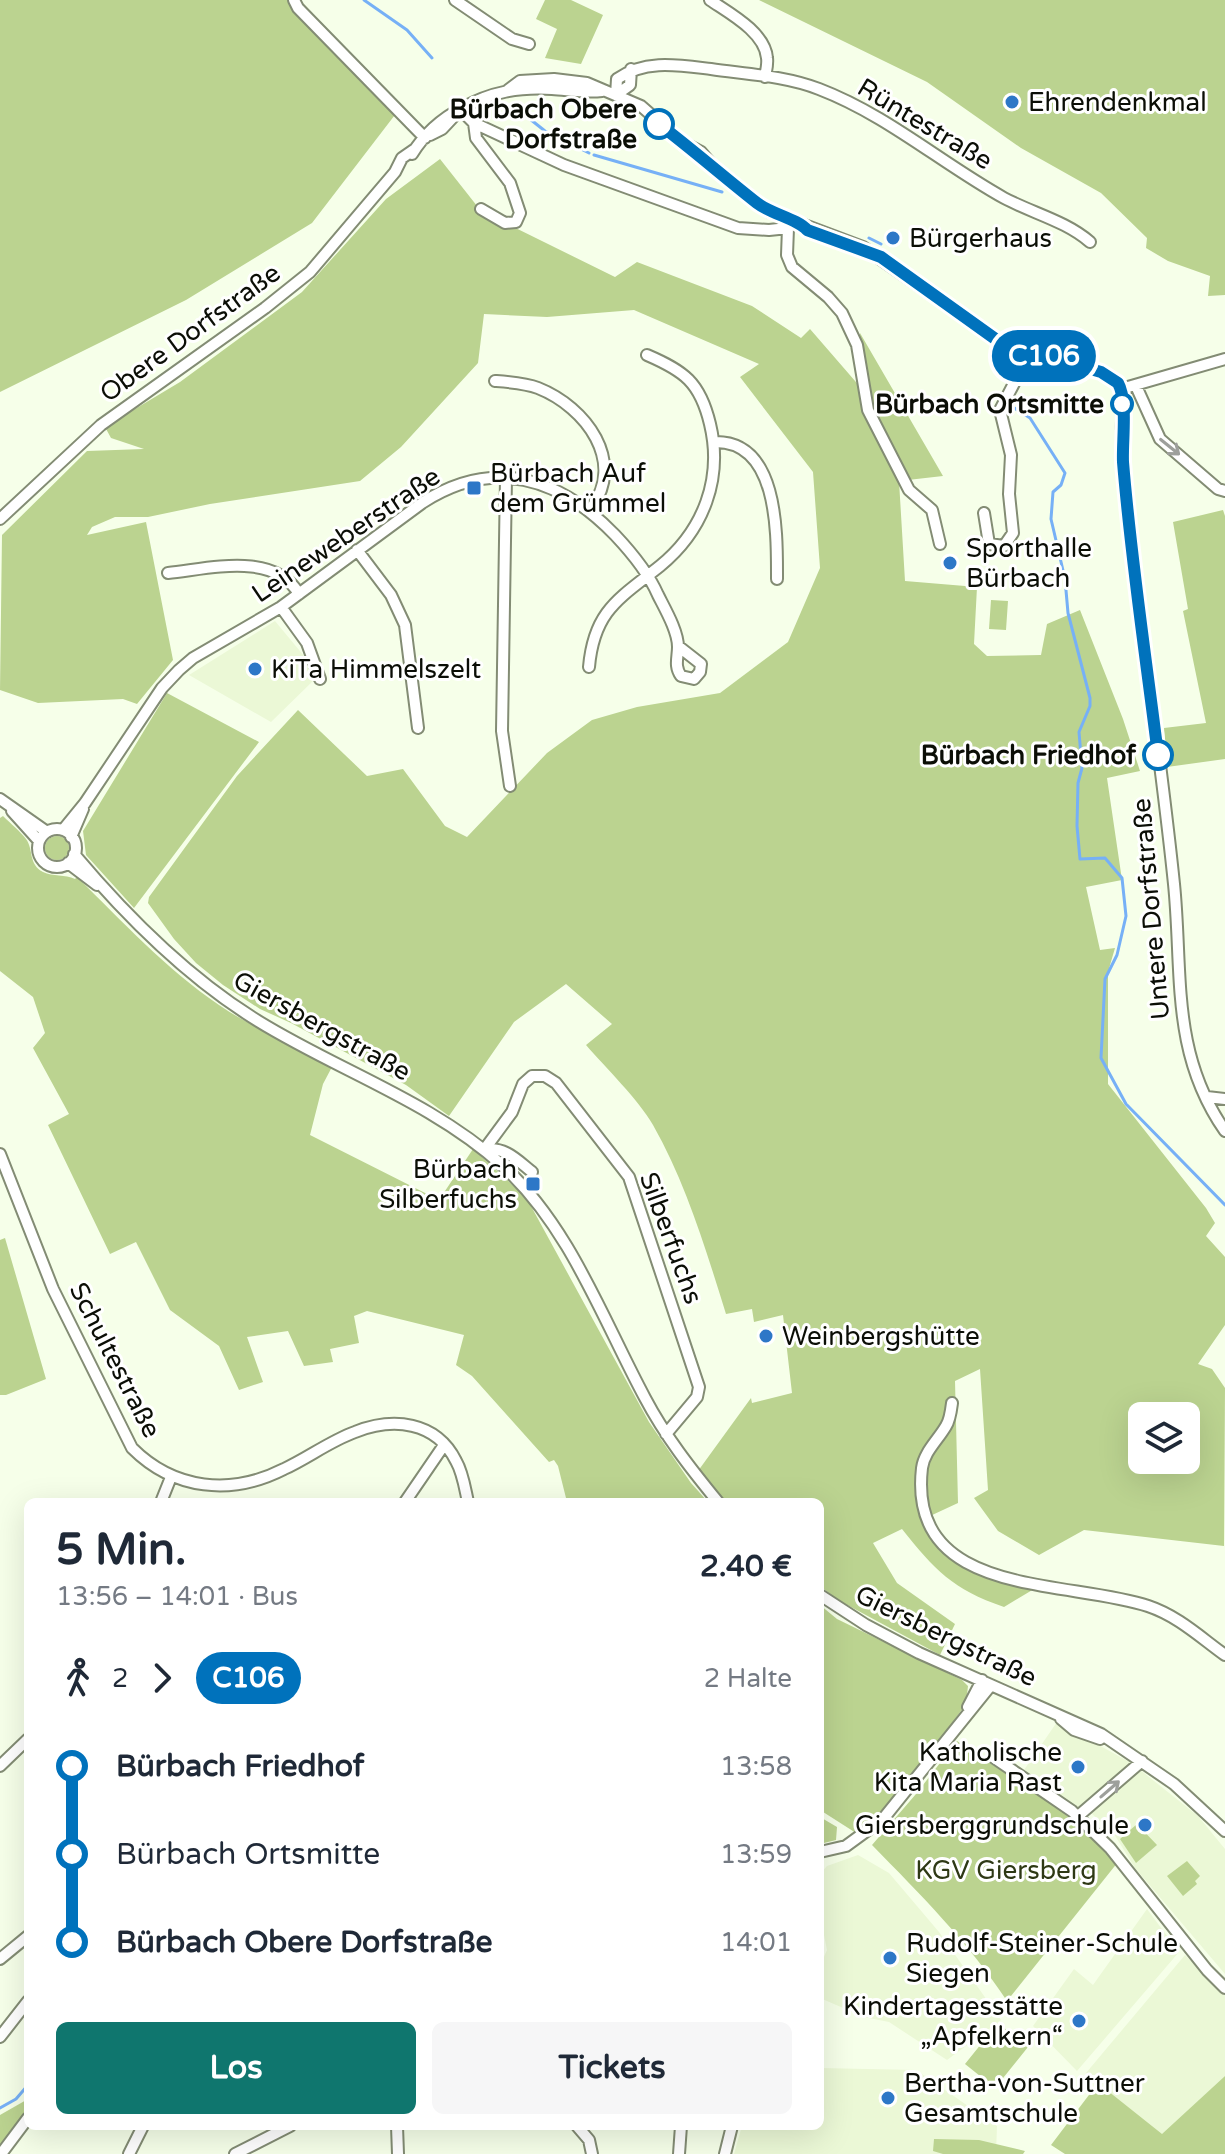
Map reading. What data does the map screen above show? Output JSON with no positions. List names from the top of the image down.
{
  "streets": {
    "street": [
      "Rüntestraße",
      "Obere Dorfstraße",
      "Leineweberstraße",
      "Untere Dorfstraße",
      "Giersbergstraße",
      "Silberfuchs",
      "Schultestraße"
    ]
  },
  "crossings": [
    ["Rüntestraße", "Obere Dorfstraße"],
    ["Obere Dorfstraße", "Untere Dorfstraße"],
    ["Leineweberstraße", "Giersbergstraße"],
    ["Giersbergstraße", "Silberfuchs"]
  ],
  "parks": ["KGV Giersberg"],
  "places": {
    "other": [
      "Ehrendenkmal",
      "Bürbach Obere Dorfstraße",
      "Bürgerhaus",
      "Bürbach Ortsmitte",
      "Sporthalle Bürbach",
      "KiTa Himmelszelt",
      "Bürbach Friedhof",
      "Weinbergshütte",
      "Katholische Kita Maria Rast",
      "Giersberggrundschule",
      "Rudolf-Steiner-Schule Siegen",
      "Kindertagesstätte „Apfelkern“",
      "Bertha-von-Suttner Gesamtschule"
    ],
    "transit": ["Bürbach Auf dem Grümmel", "Bürbach Silberfuchs"]
  },
  "lines": ["bus line C106"],
  "page": {
    "on_map": "C106",
    "heading": ["5 Min.", "13:56 – 14:01 · Bus", "2.40 €"],
    "legs": ["2", "C106", "2 Halte"],
    "list": [
      {
        "name": "Bürbach Friedhof",
        "value": "13:58"
      },
      {
        "name": "Bürbach Ortsmitte",
        "value": "13:59"
      },
      {
        "name": "Bürbach Obere Dorfstraße",
        "value": "14:01"
      }
    ],
    "buttons": ["Los", "Tickets"]
  }
}
